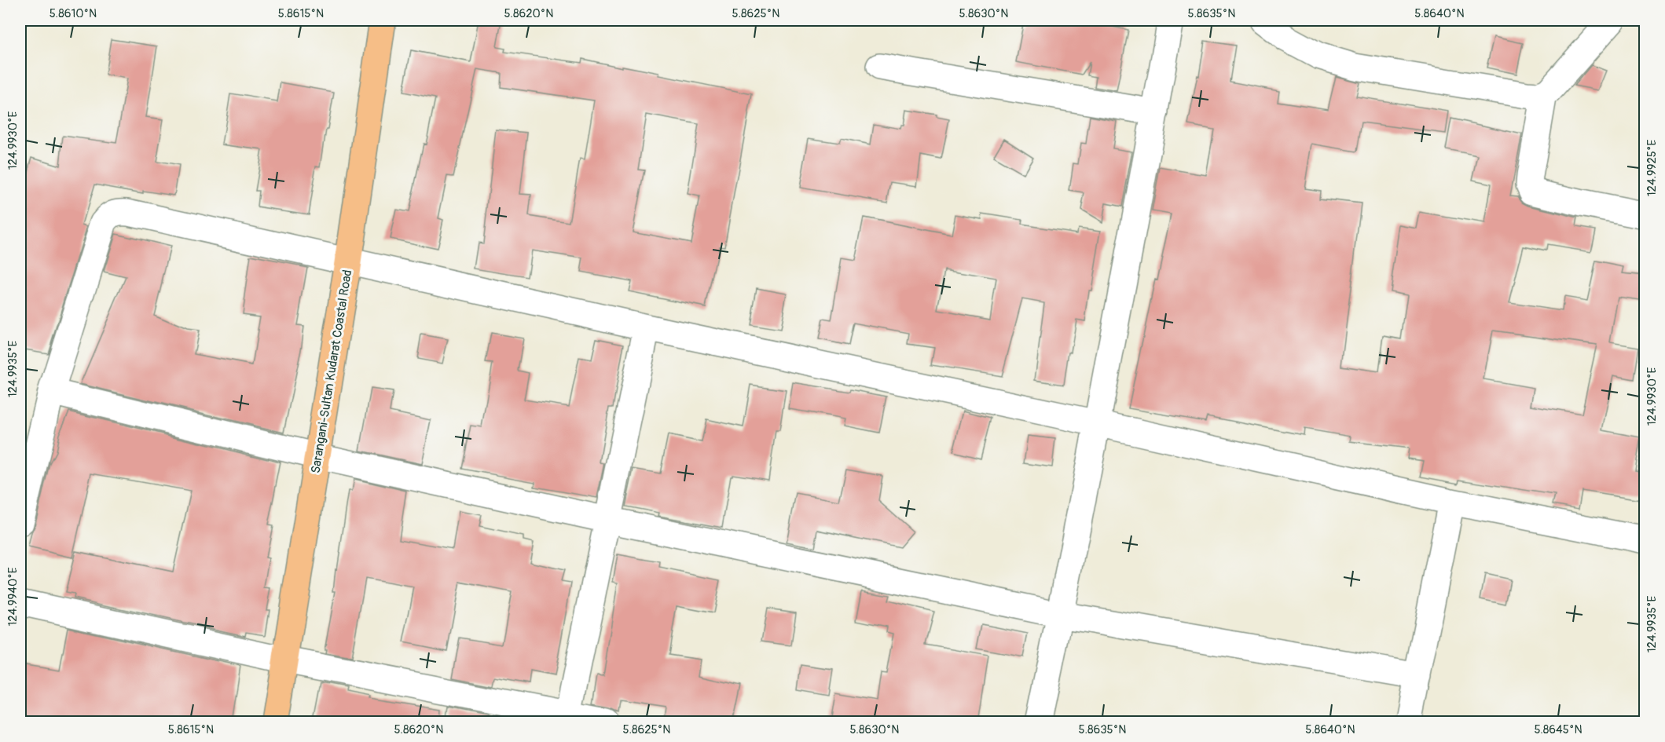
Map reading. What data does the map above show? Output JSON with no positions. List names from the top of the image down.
{
  "streets": {
    "main road": ["Sarangani-Sultan Kudarat Coastal Road"]
  },
  "coordinates": [
    "5.8610°N",
    "5.8615°N",
    "5.8620°N",
    "5.8625°N",
    "5.8630°N",
    "5.8635°N",
    "5.8640°N",
    "124.9930°E",
    "124.9925°E",
    "124.9935°E",
    "124.9940°E",
    "5.8645°N"
  ]
}
